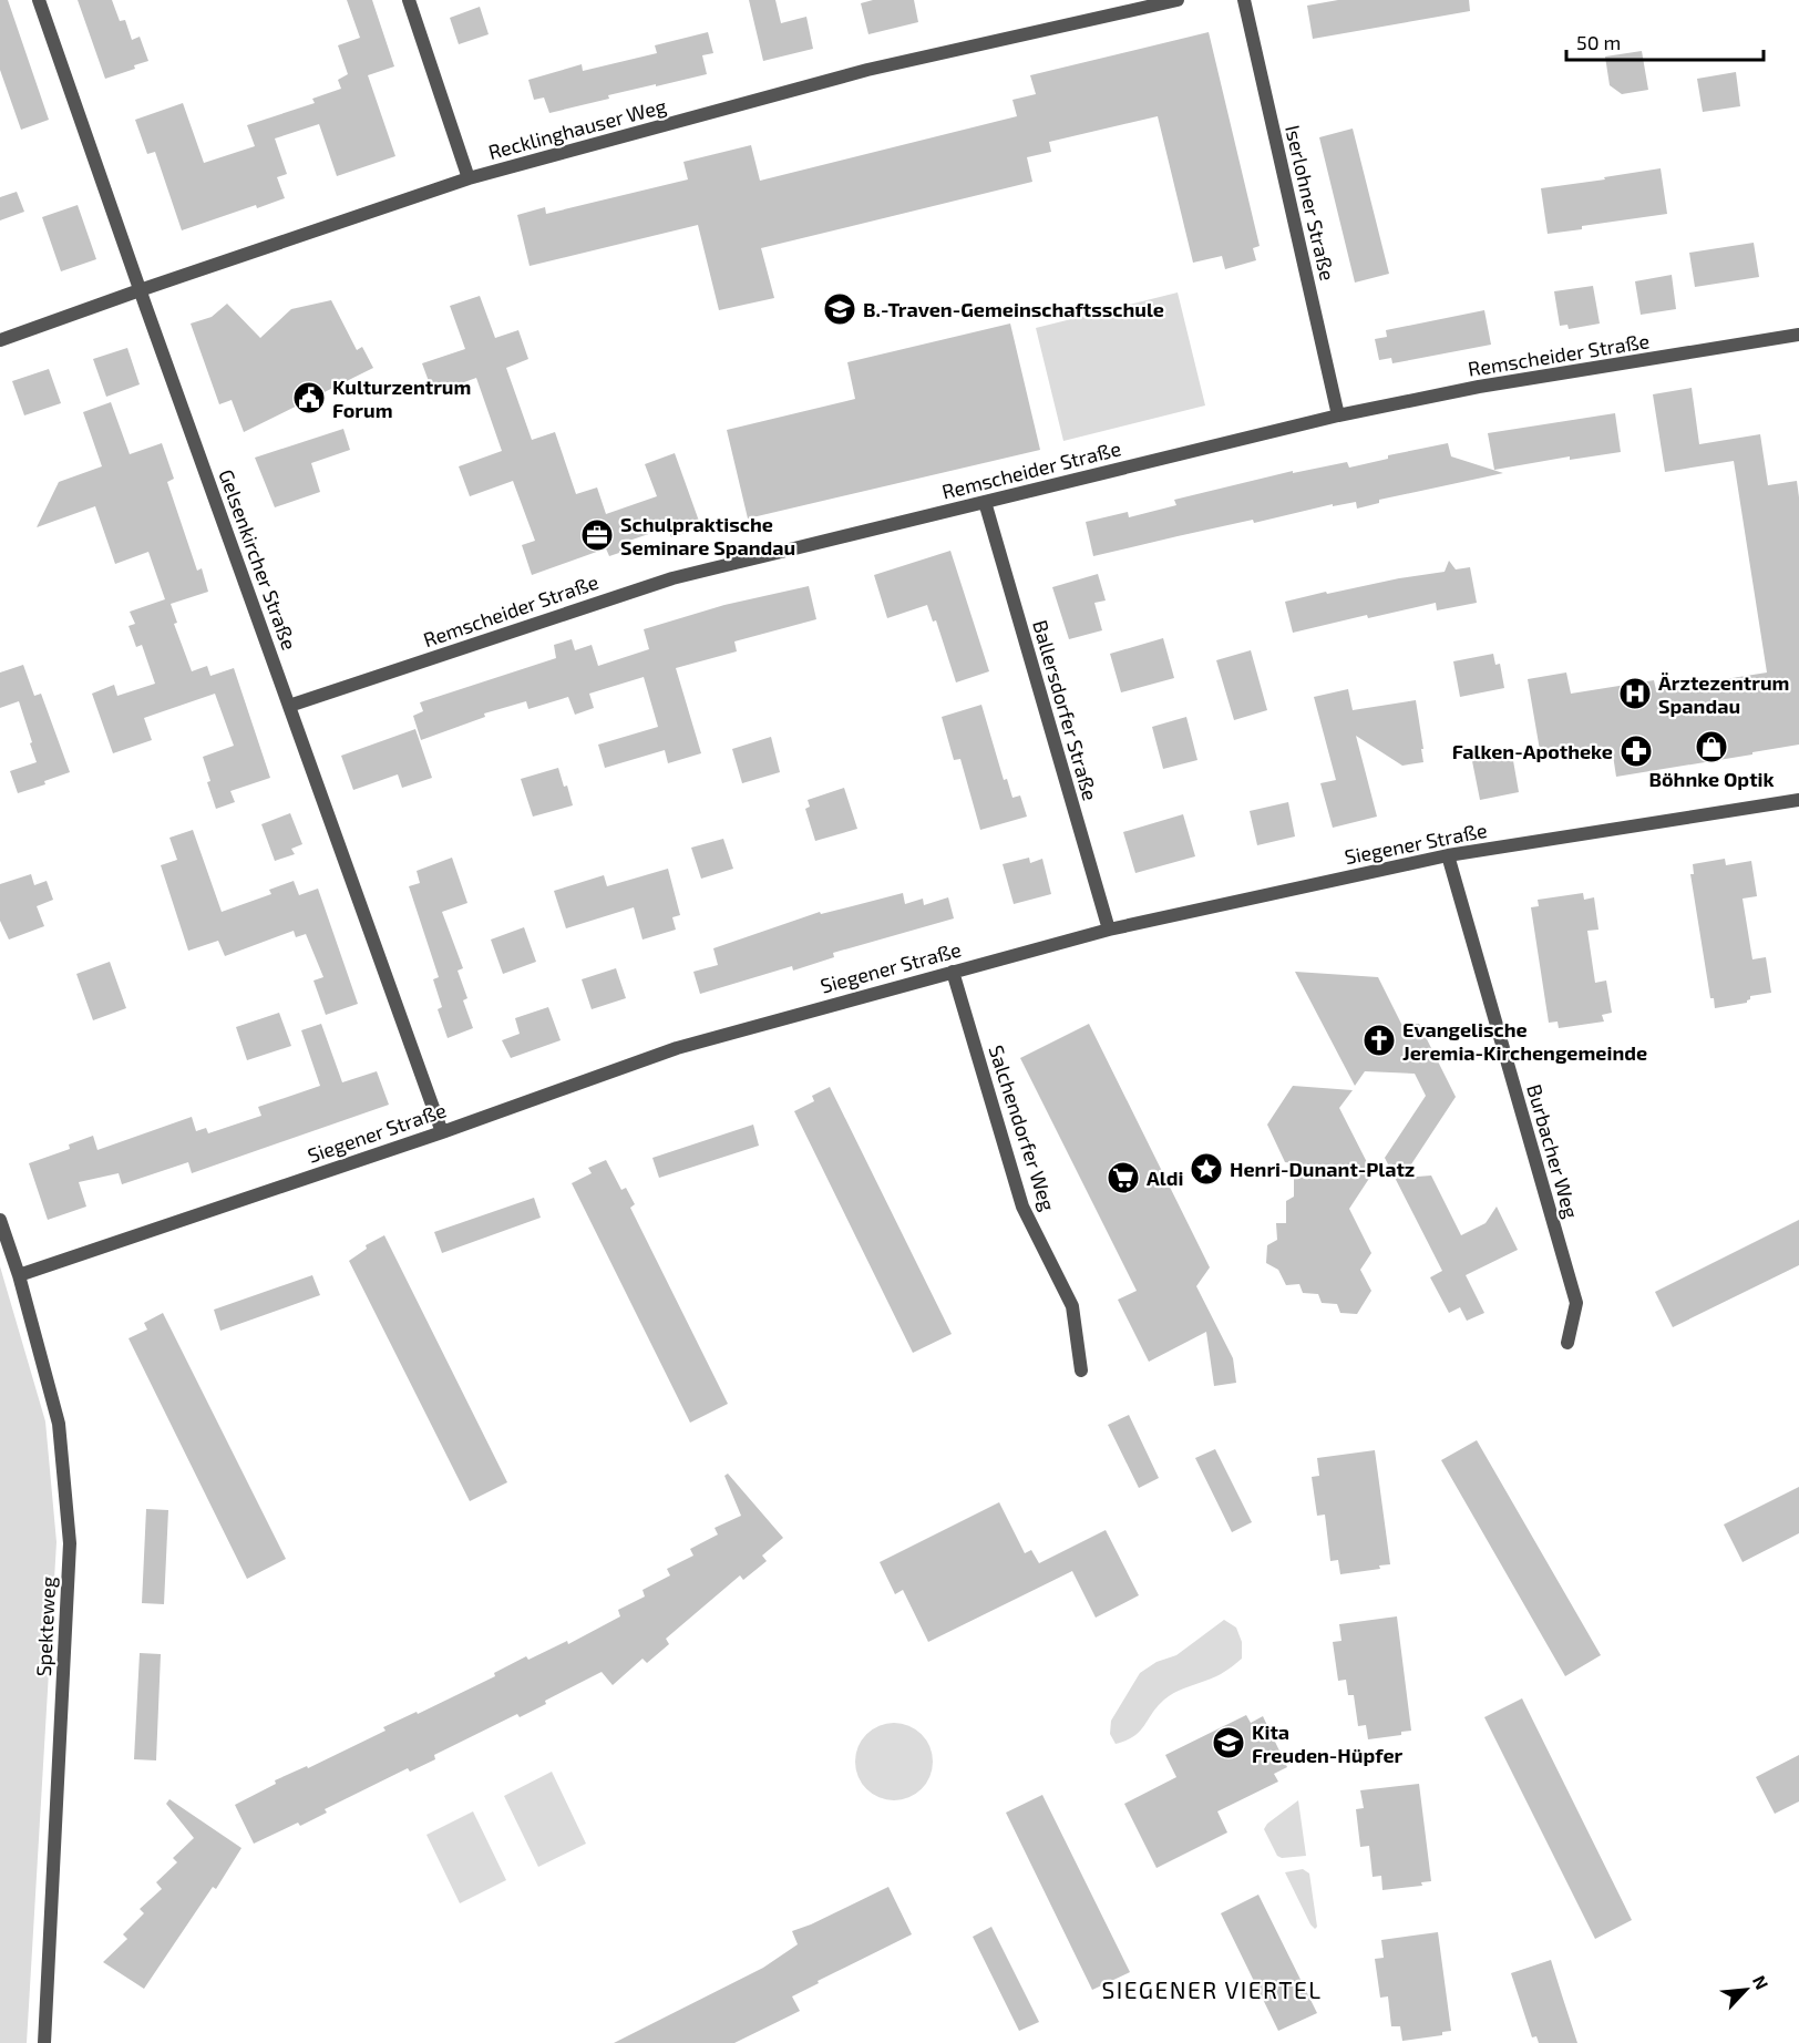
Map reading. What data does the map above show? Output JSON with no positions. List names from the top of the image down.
{
  "streets": {
    "street": [
      "Recklinghauser Weg",
      "Iserlohner Straße",
      "Remscheider Straße",
      "Gelsenkircher Straße",
      "Ballersdorfer Straße",
      "Siegener Straße",
      "Salchendorfer Weg",
      "Burbacher Weg",
      "Spekteweg"
    ]
  },
  "crossings": [
    ["Recklinghauser Weg", "Gelsenkircher Straße"],
    ["Iserlohner Straße", "Remscheider Straße"],
    ["Remscheider Straße", "Gelsenkircher Straße"],
    ["Remscheider Straße", "Ballersdorfer Straße"],
    ["Gelsenkircher Straße", "Siegener Straße"],
    ["Ballersdorfer Straße", "Siegener Straße"],
    ["Siegener Straße", "Salchendorfer Weg"],
    ["Siegener Straße", "Burbacher Weg"],
    ["Siegener Straße", "Spekteweg"]
  ],
  "districts": ["SIEGENER VIERTEL"],
  "places": {
    "school or university": ["B.-Traven-Gemeinschaftsschule", "Kita Freuden-Hüpfer"],
    "public building": ["Kulturzentrum Forum"],
    "office": ["Schulpraktische Seminare Spandau"],
    "hospital": ["Ärztezentrum Spandau"],
    "shop": ["Böhnke Optik"],
    "pharmacy": ["Falken-Apotheke"],
    "church": ["Evangelische Jeremia-Kirchengemeinde"],
    "place": ["Henri-Dunant-Platz"],
    "supermarket": ["Aldi"]
  },
  "scale_bar": "50 m",
  "north": "top right"
}
